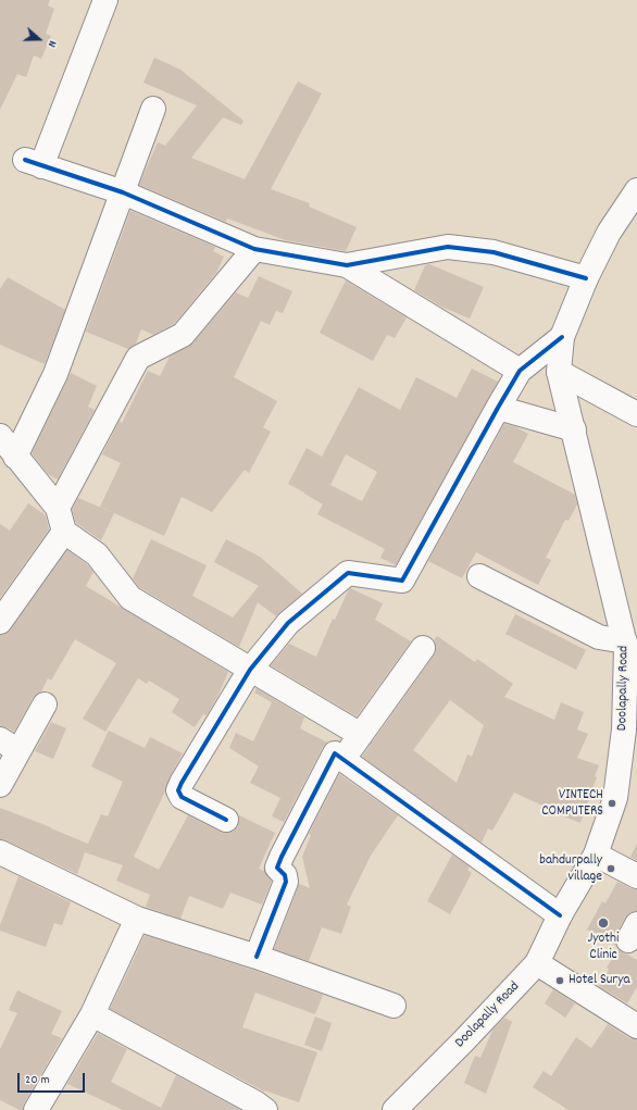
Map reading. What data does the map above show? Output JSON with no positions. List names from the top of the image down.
{
  "streets": {
    "street": ["Doolapally Road"]
  },
  "places": [
    "VINTECH COMPUTERS",
    "bahdurpally village",
    "Jyothi Clinic",
    "Hotel Surya"
  ],
  "scale_bar": "20 m",
  "north": "right"
}
